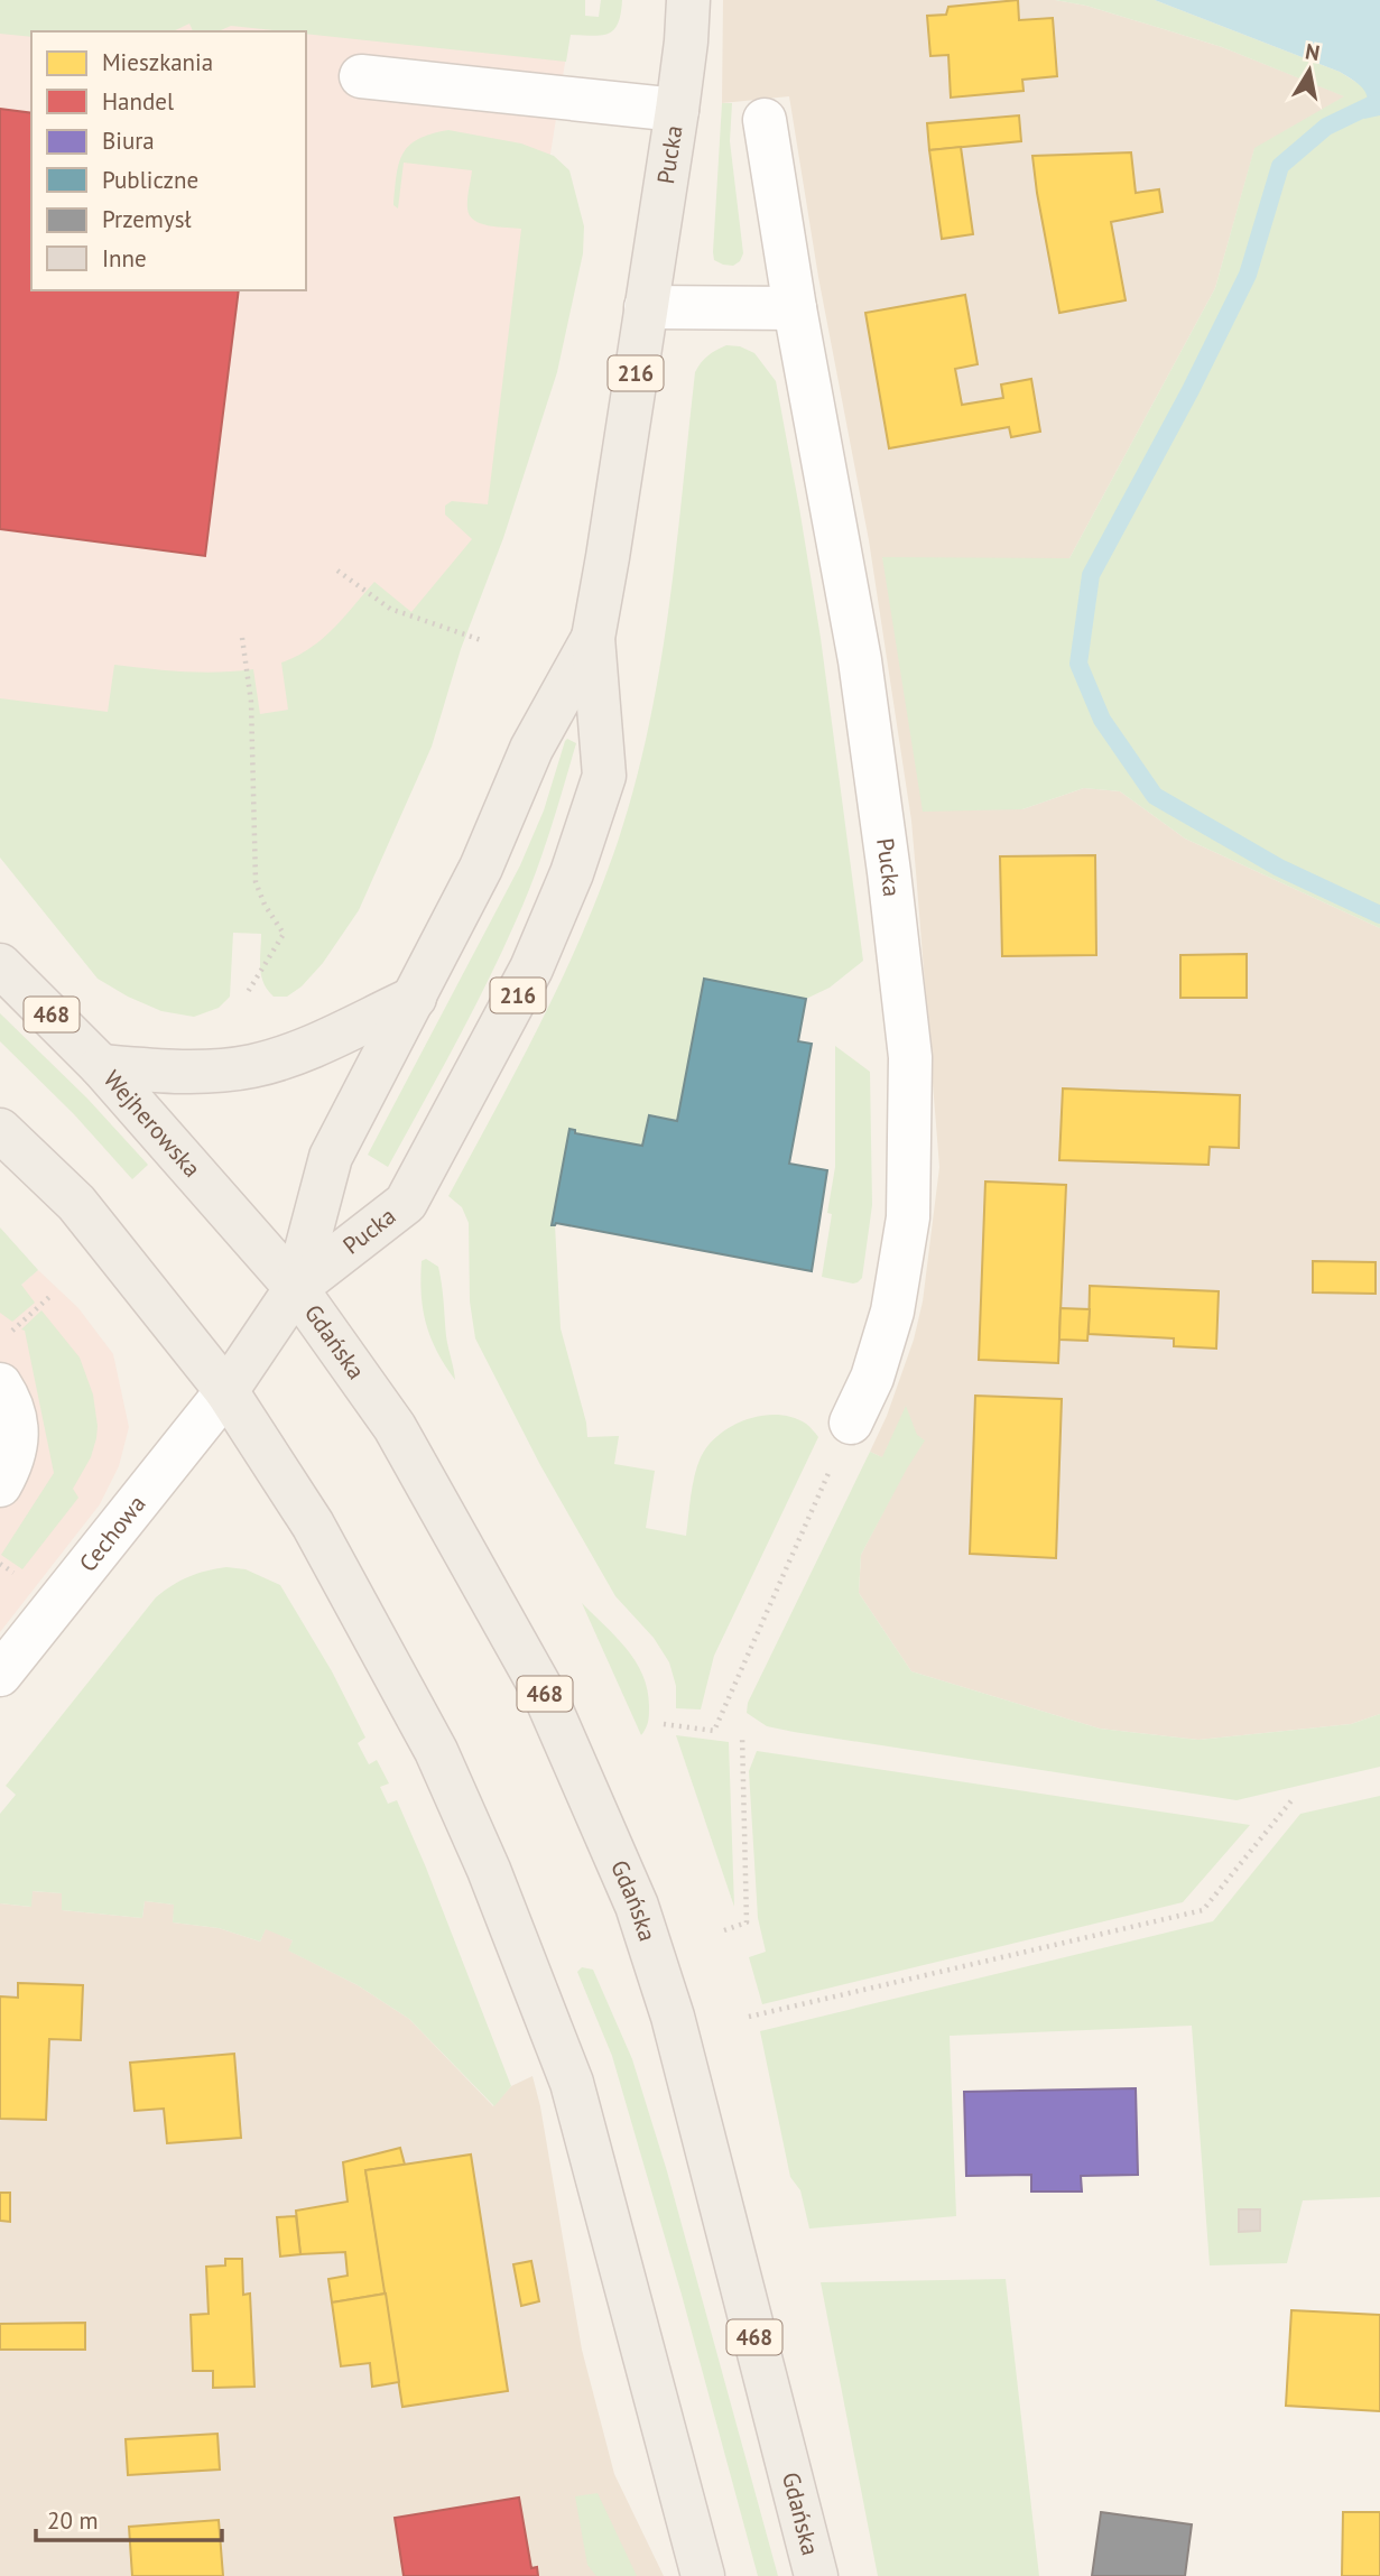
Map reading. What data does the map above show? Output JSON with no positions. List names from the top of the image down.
{
  "streets": {
    "main road": [
      "Pucka",
      "216",
      "468",
      "Wejherowska",
      "Gdańska"
    ],
    "street": ["Cechowa"]
  },
  "crossings": [
    ["Pucka", "Wejherowska"],
    ["Pucka", "Gdańska"],
    ["Pucka", "Cechowa"],
    ["Wejherowska", "Gdańska"]
  ],
  "legend": [
    "Mieszkania",
    "Handel",
    "Biura",
    "Publiczne",
    "Przemysł",
    "Inne"
  ],
  "scale_bar": "20 m",
  "north": "top"
}
